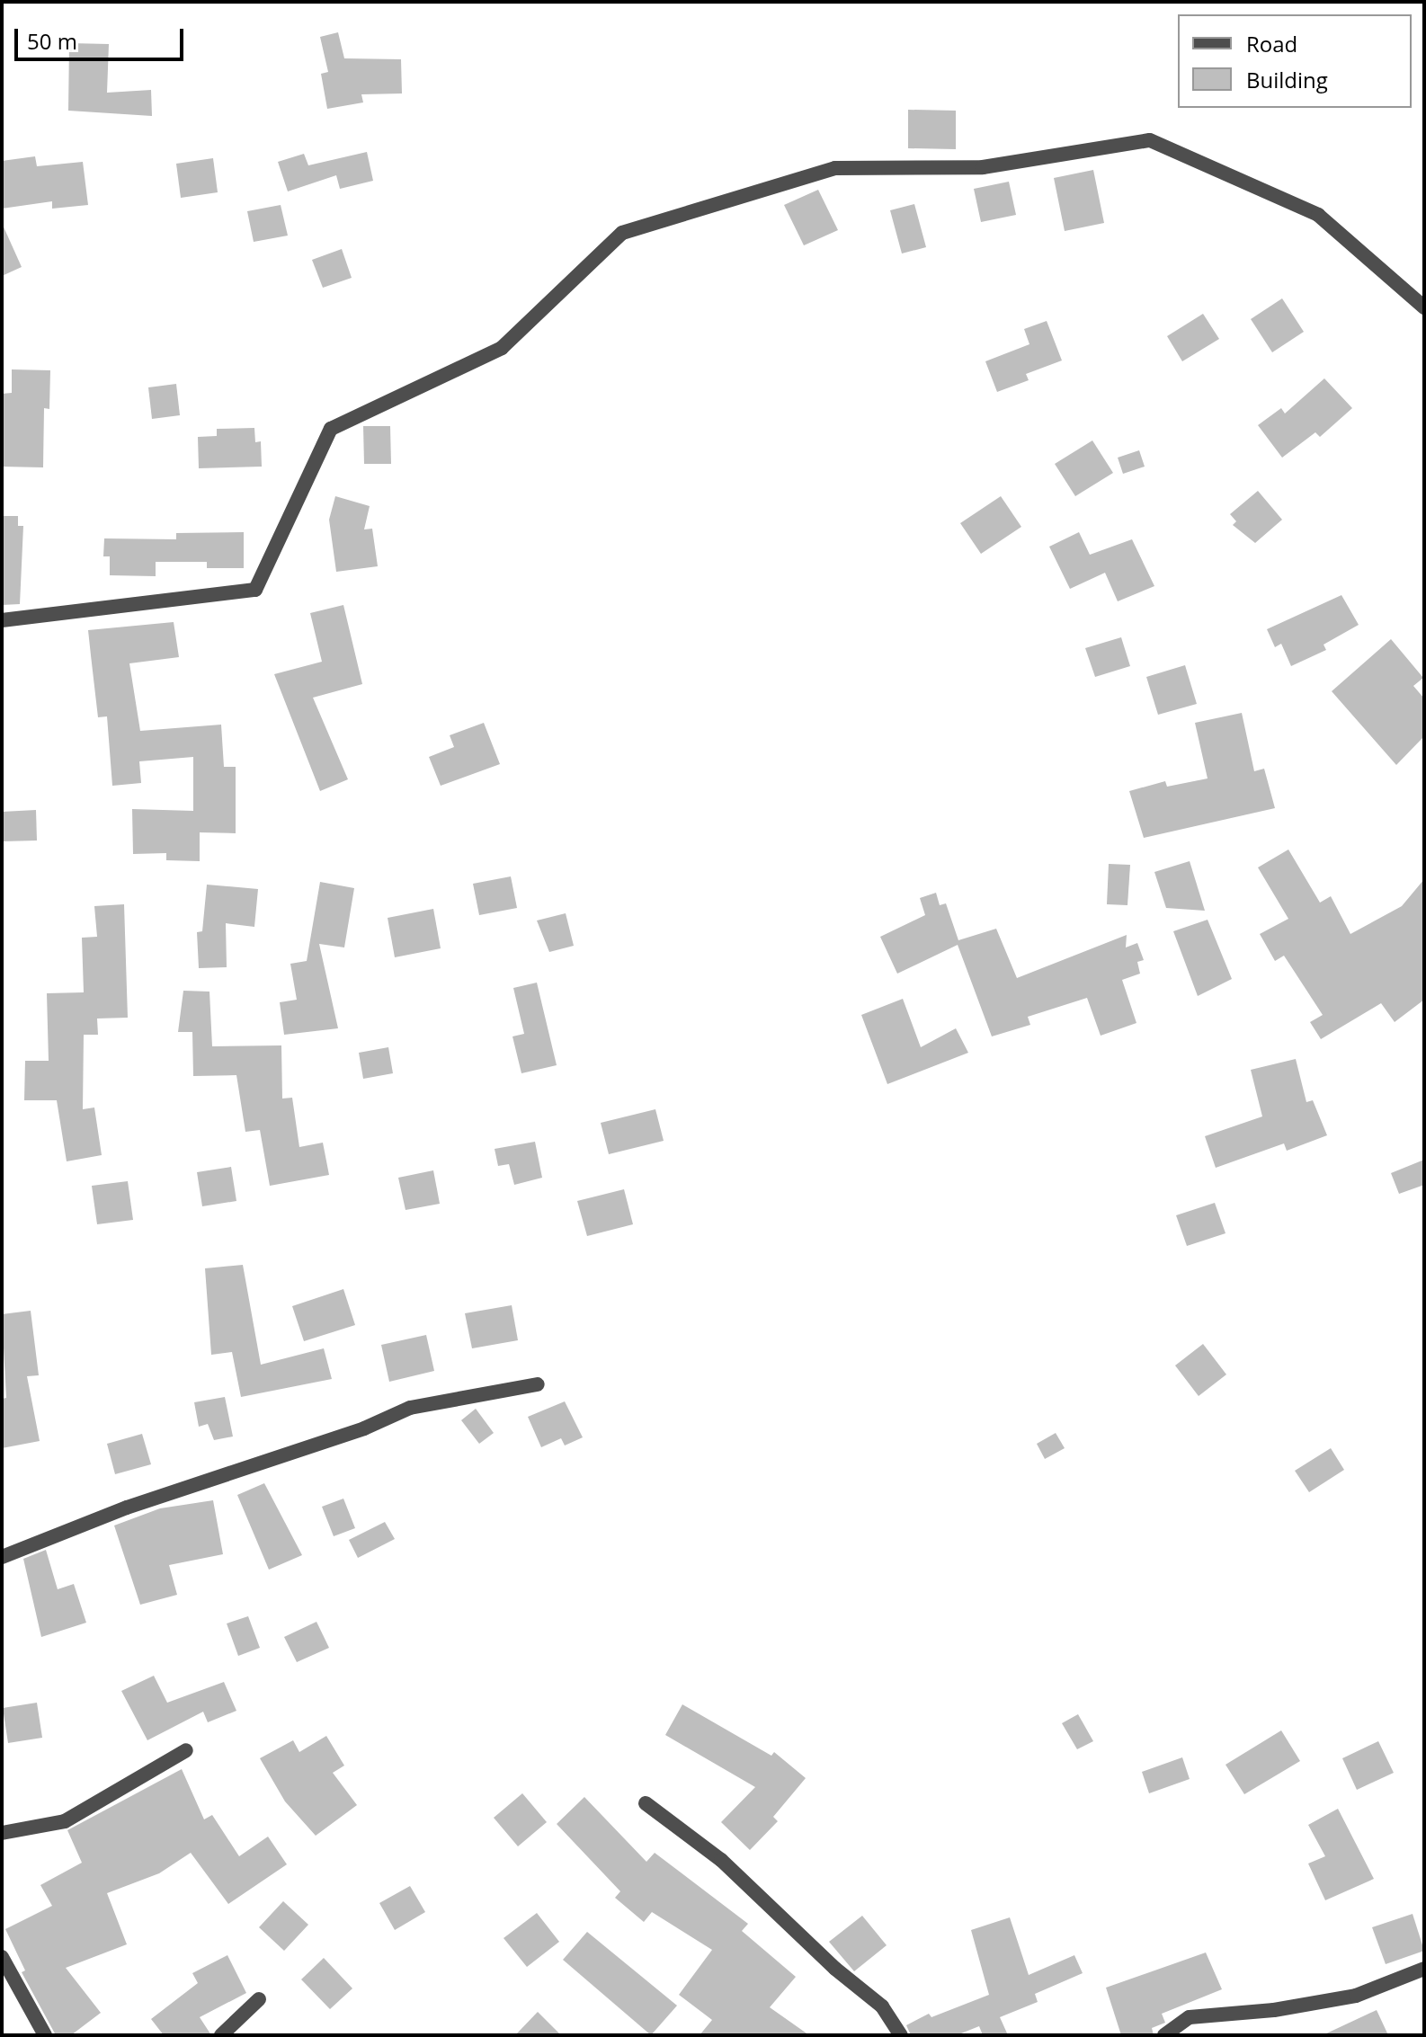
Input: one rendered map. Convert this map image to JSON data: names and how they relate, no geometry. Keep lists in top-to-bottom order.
{
  "legend": ["Road", "Building"],
  "scale_bar": "50 m"
}
